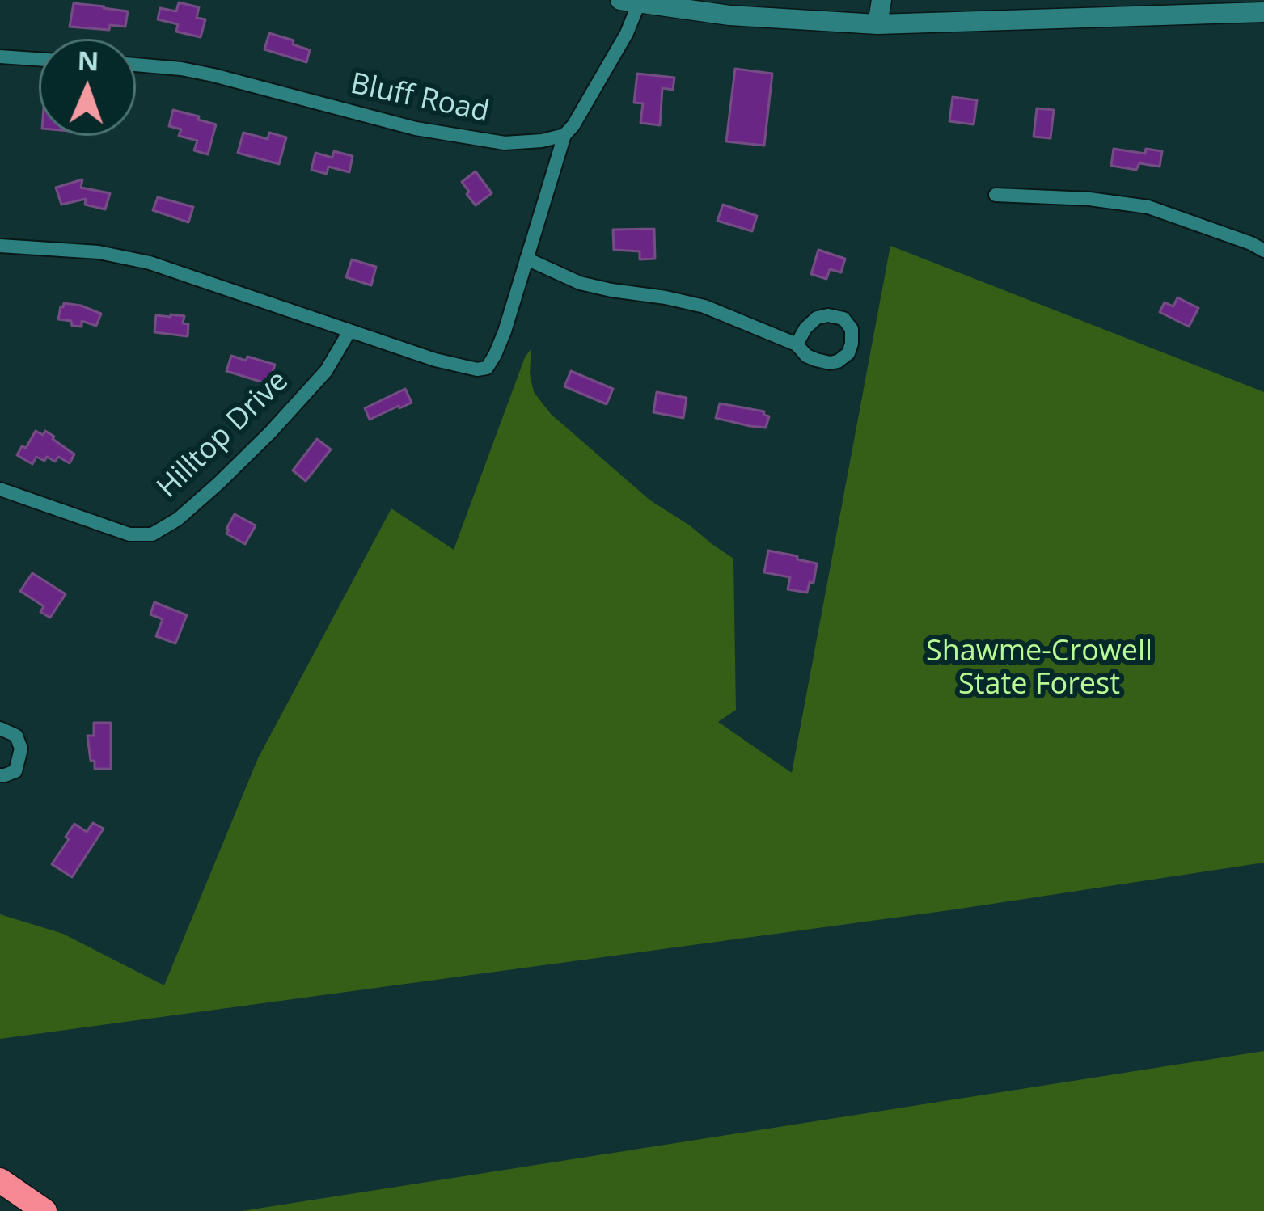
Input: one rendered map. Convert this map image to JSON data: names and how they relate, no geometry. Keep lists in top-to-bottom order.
{
  "streets": {
    "street": ["Bluff Road", "Hilltop Drive"]
  },
  "parks": ["Shawme-Crowell State Forest"],
  "north": "top"
}
